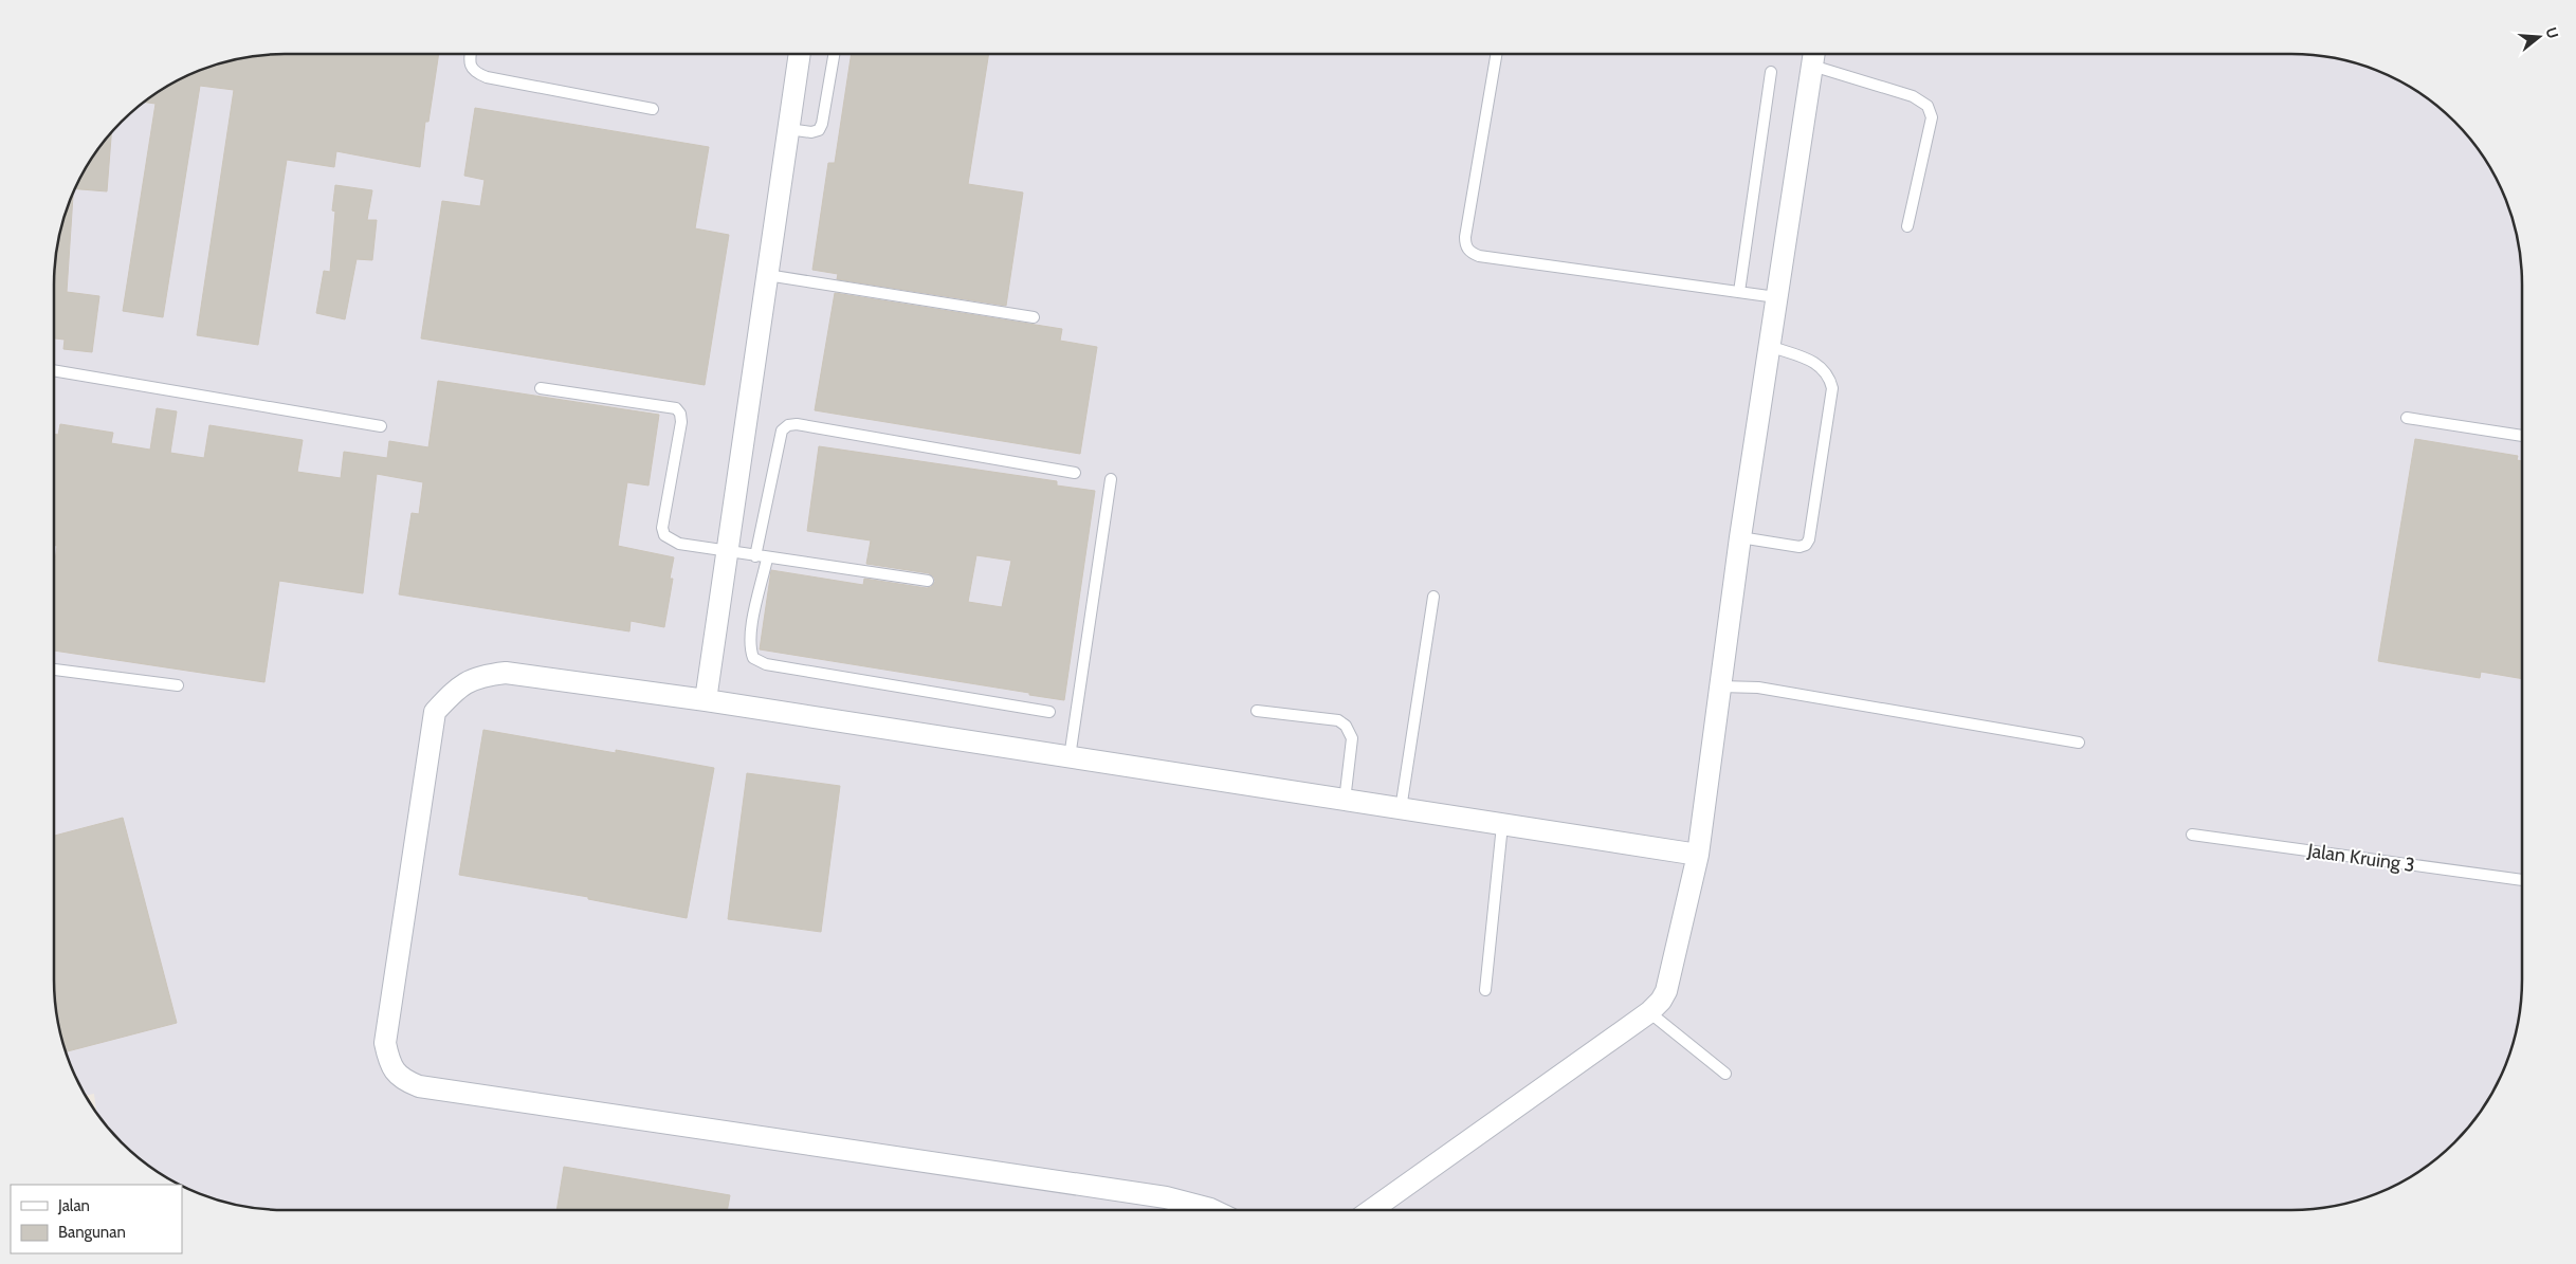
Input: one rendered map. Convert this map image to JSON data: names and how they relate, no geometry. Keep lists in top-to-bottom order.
{
  "streets": {
    "lane": ["Jalan Kruing 3"]
  },
  "legend": ["Jalan", "Bangunan"],
  "north": "right"
}
